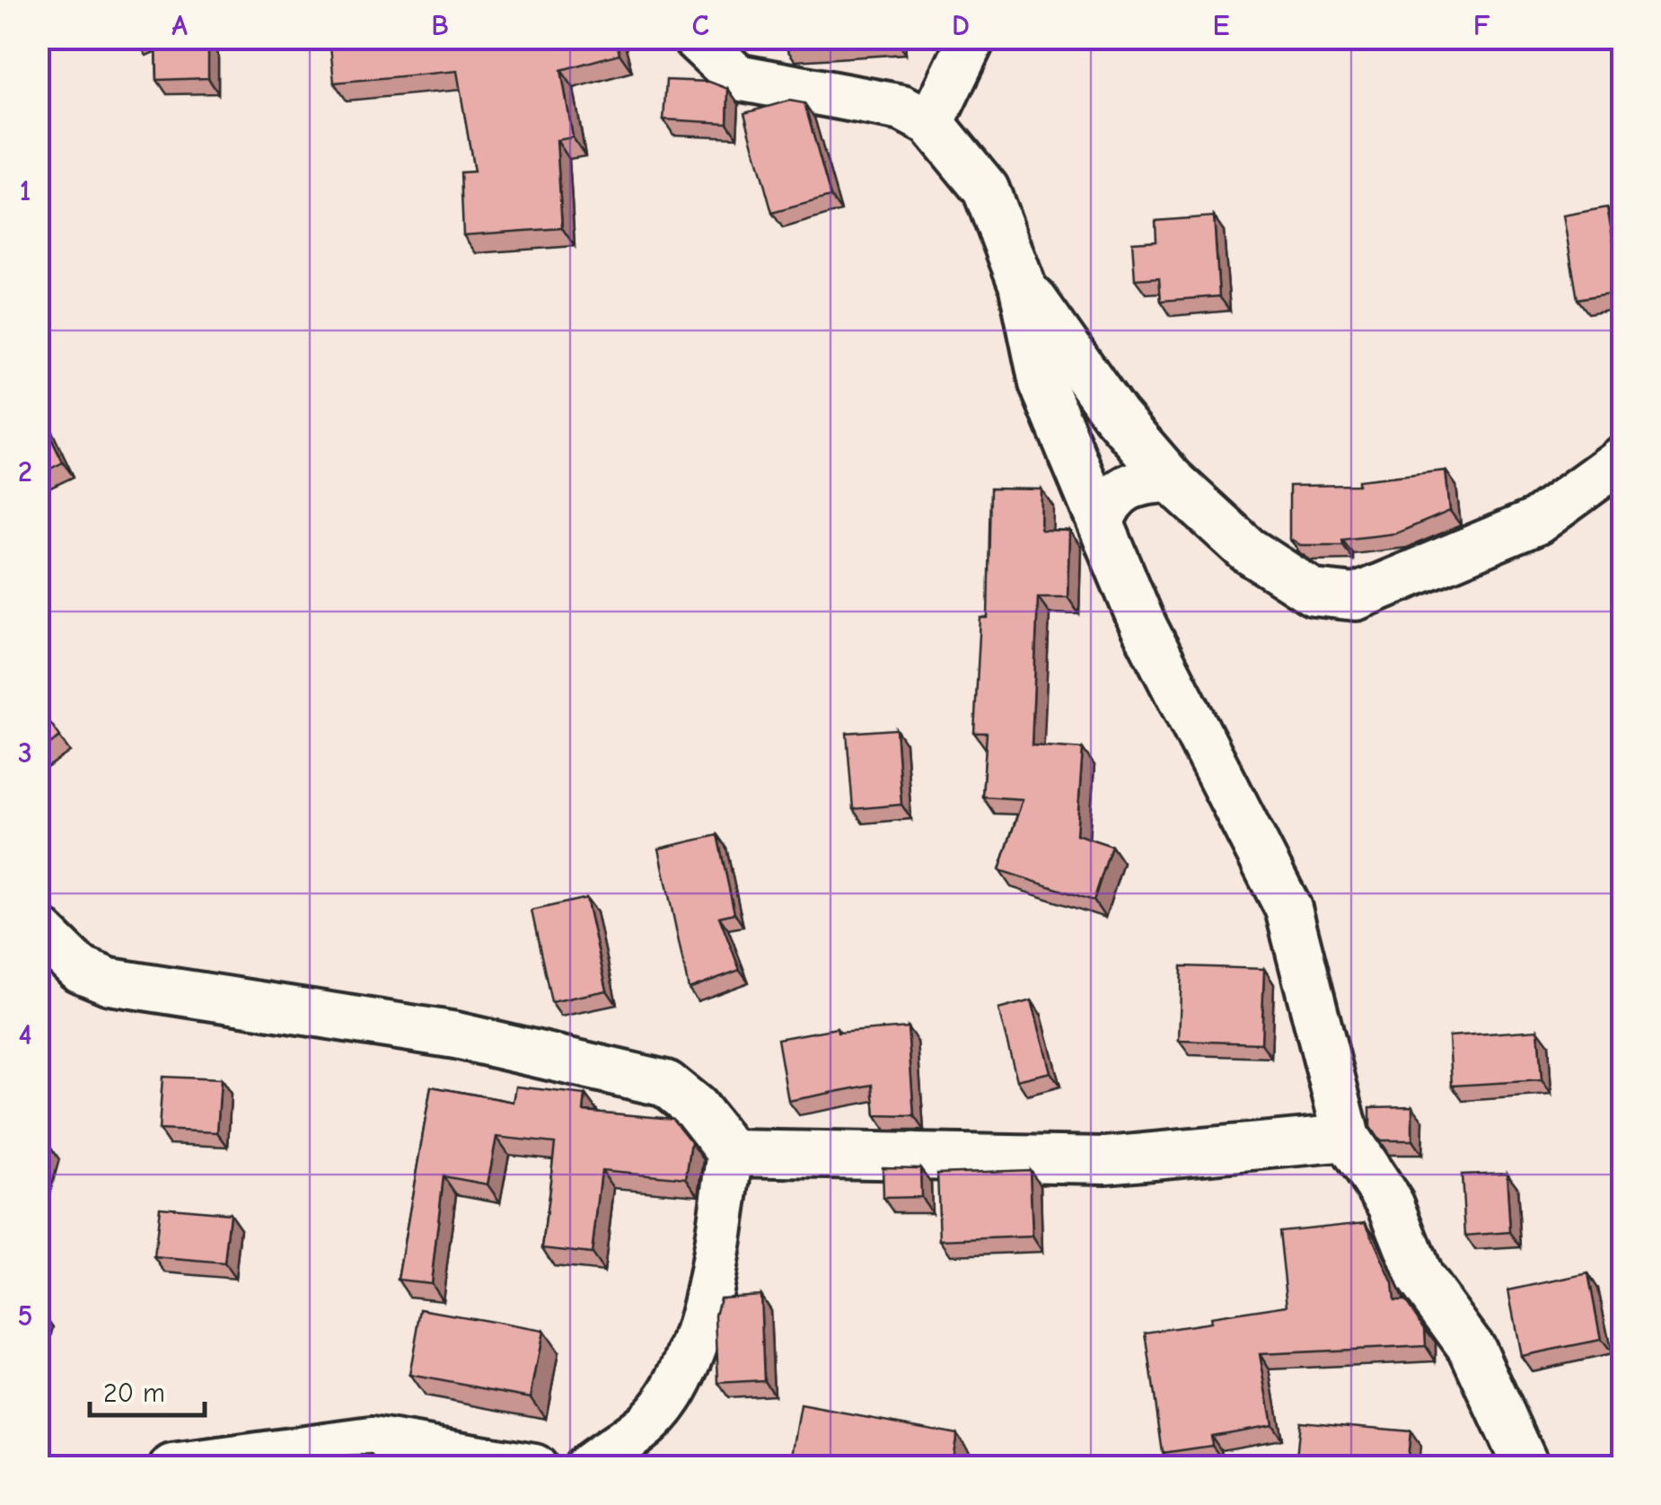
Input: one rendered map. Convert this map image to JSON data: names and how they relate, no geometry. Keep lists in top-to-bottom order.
{
  "scale_bar": "20 m",
  "grid": {
    "columns": [
      "A",
      "B",
      "C",
      "D",
      "E",
      "F"
    ],
    "rows": [
      "1",
      "2",
      "3",
      "4",
      "5"
    ]
  }
}
